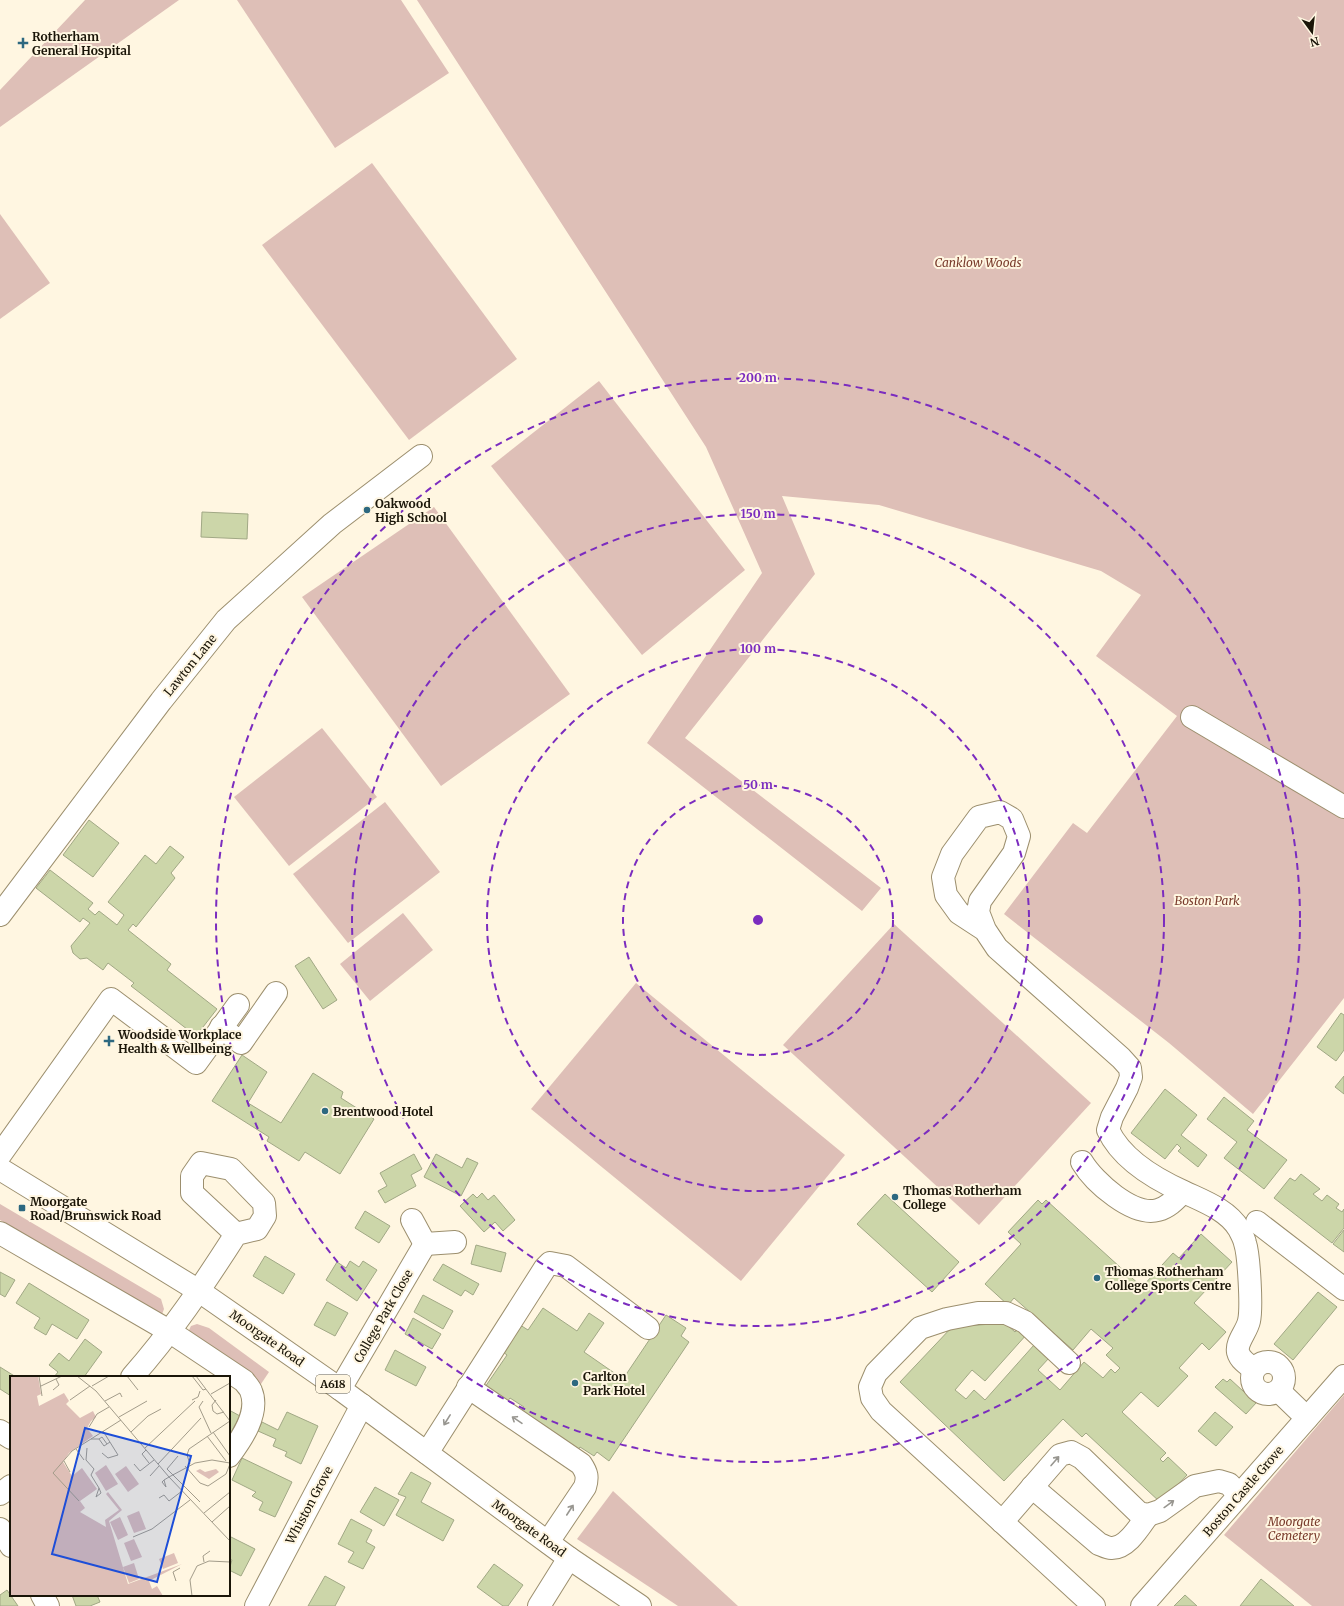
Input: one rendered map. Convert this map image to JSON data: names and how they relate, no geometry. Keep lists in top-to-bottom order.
{
  "streets": {
    "street": [
      "Lawton Lane",
      "College Park Close",
      "Moorgate Road",
      "A618",
      "Boston Castle Grove",
      "Whiston Grove"
    ]
  },
  "crossings": [
    ["College Park Close", "Moorgate Road"],
    ["Moorgate Road", "Whiston Grove"]
  ],
  "parks": ["Canklow Woods", "Boston Park", "Moorgate Cemetery"],
  "places": {
    "health": ["Rotherham General Hospital", "Woodside Workplace Health & Wellbeing"],
    "other": [
      "Oakwood High School",
      "Brentwood Hotel",
      "Thomas Rotherham College",
      "Thomas Rotherham College Sports Centre",
      "Carlton Park Hotel"
    ],
    "transit": ["Moorgate Road/Brunswick Road"]
  },
  "north": "bottom",
  "rings": [
    "200 m",
    "150 m",
    "100 m",
    "50 m"
  ]
}
